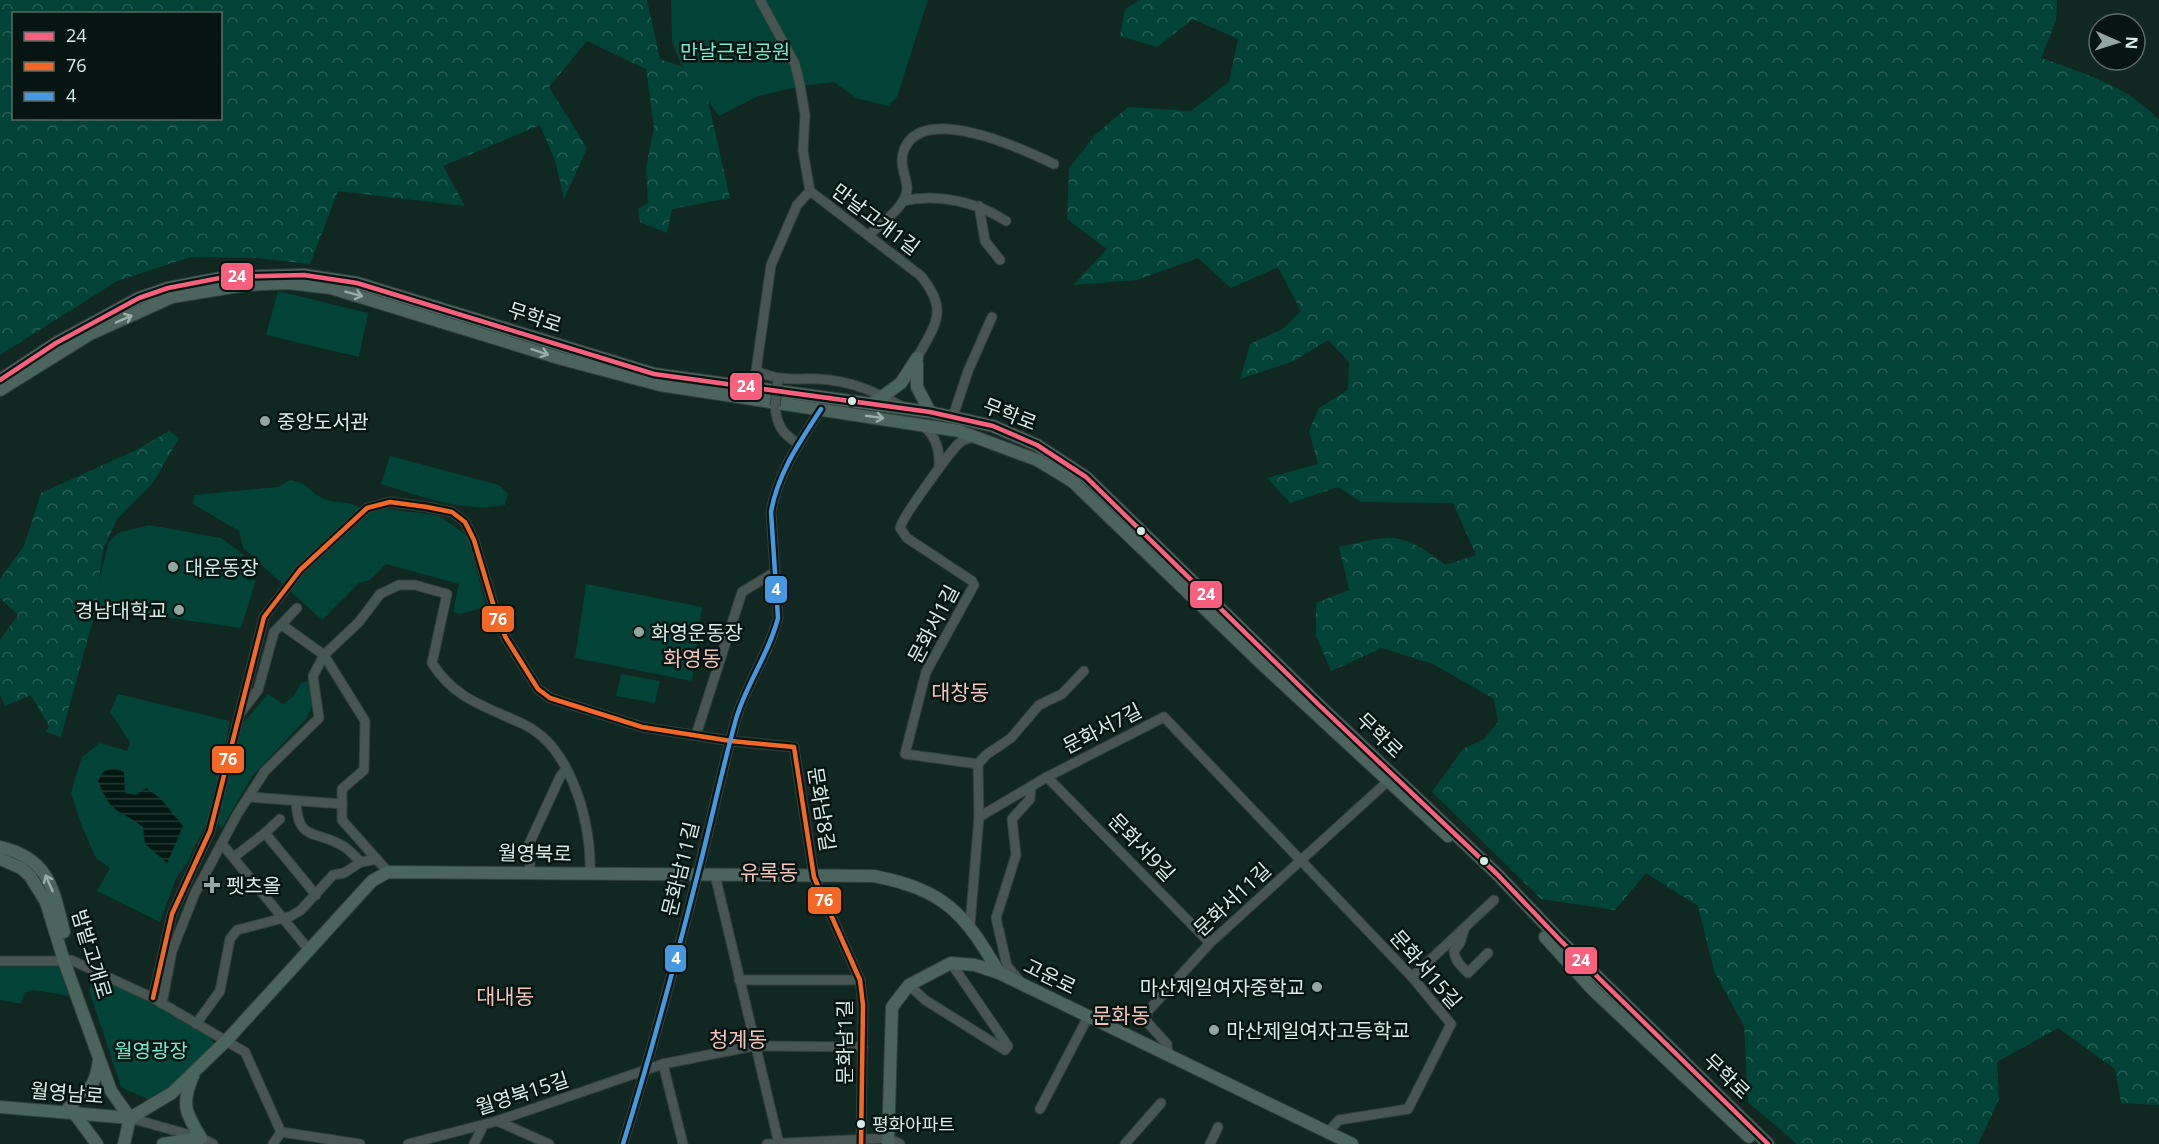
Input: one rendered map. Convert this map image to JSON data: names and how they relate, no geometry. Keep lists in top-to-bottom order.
{
  "streets": {
    "main road": [
      "무학로",
      "월영북로",
      "밤밭고개로",
      "고운로",
      "월영남로"
    ],
    "street": [
      "만날고개1길",
      "문화서1길",
      "문화서7길",
      "문화남8길",
      "문화서9길",
      "문화남11길",
      "문화서11길",
      "문화서15길",
      "문화남1길",
      "월영북15길"
    ]
  },
  "crossings": [
    ["무학로", "문화서1길"],
    ["무학로", "문화남11길"],
    ["무학로", "문화서11길"],
    ["문화서7길", "문화서9길"],
    ["문화서7길", "문화서11길"],
    ["문화서7길", "문화서15길"],
    ["문화남8길", "월영북로"],
    ["문화남8길", "문화남11길"],
    ["문화남8길", "문화남1길"],
    ["문화서9길", "문화서11길"],
    ["월영북로", "문화남11길"],
    ["월영북로", "고운로"],
    ["월영북로", "문화남1길"],
    ["문화남11길", "월영북15길"],
    ["문화서11길", "문화서15길"],
    ["문화서11길", "고운로"],
    ["밤밭고개로", "월영남로"],
    ["문화서15길", "고운로"],
    ["문화남1길", "월영북15길"]
  ],
  "districts": [
    "화영동",
    "대창동",
    "유록동",
    "대내동",
    "문화동",
    "청계동"
  ],
  "parks": ["만날근린공원", "월영광장"],
  "places": {
    "other": [
      "중앙도서관",
      "대운동장",
      "경남대학교",
      "화영운동장",
      "마산제일여자중학교",
      "마산제일여자고등학교",
      "평화아파트"
    ],
    "health": ["펫츠올"]
  },
  "lines": ["transit line 24", "transit line 4", "transit line 76"],
  "legend": ["24", "76", "4"],
  "north": "right"
}
